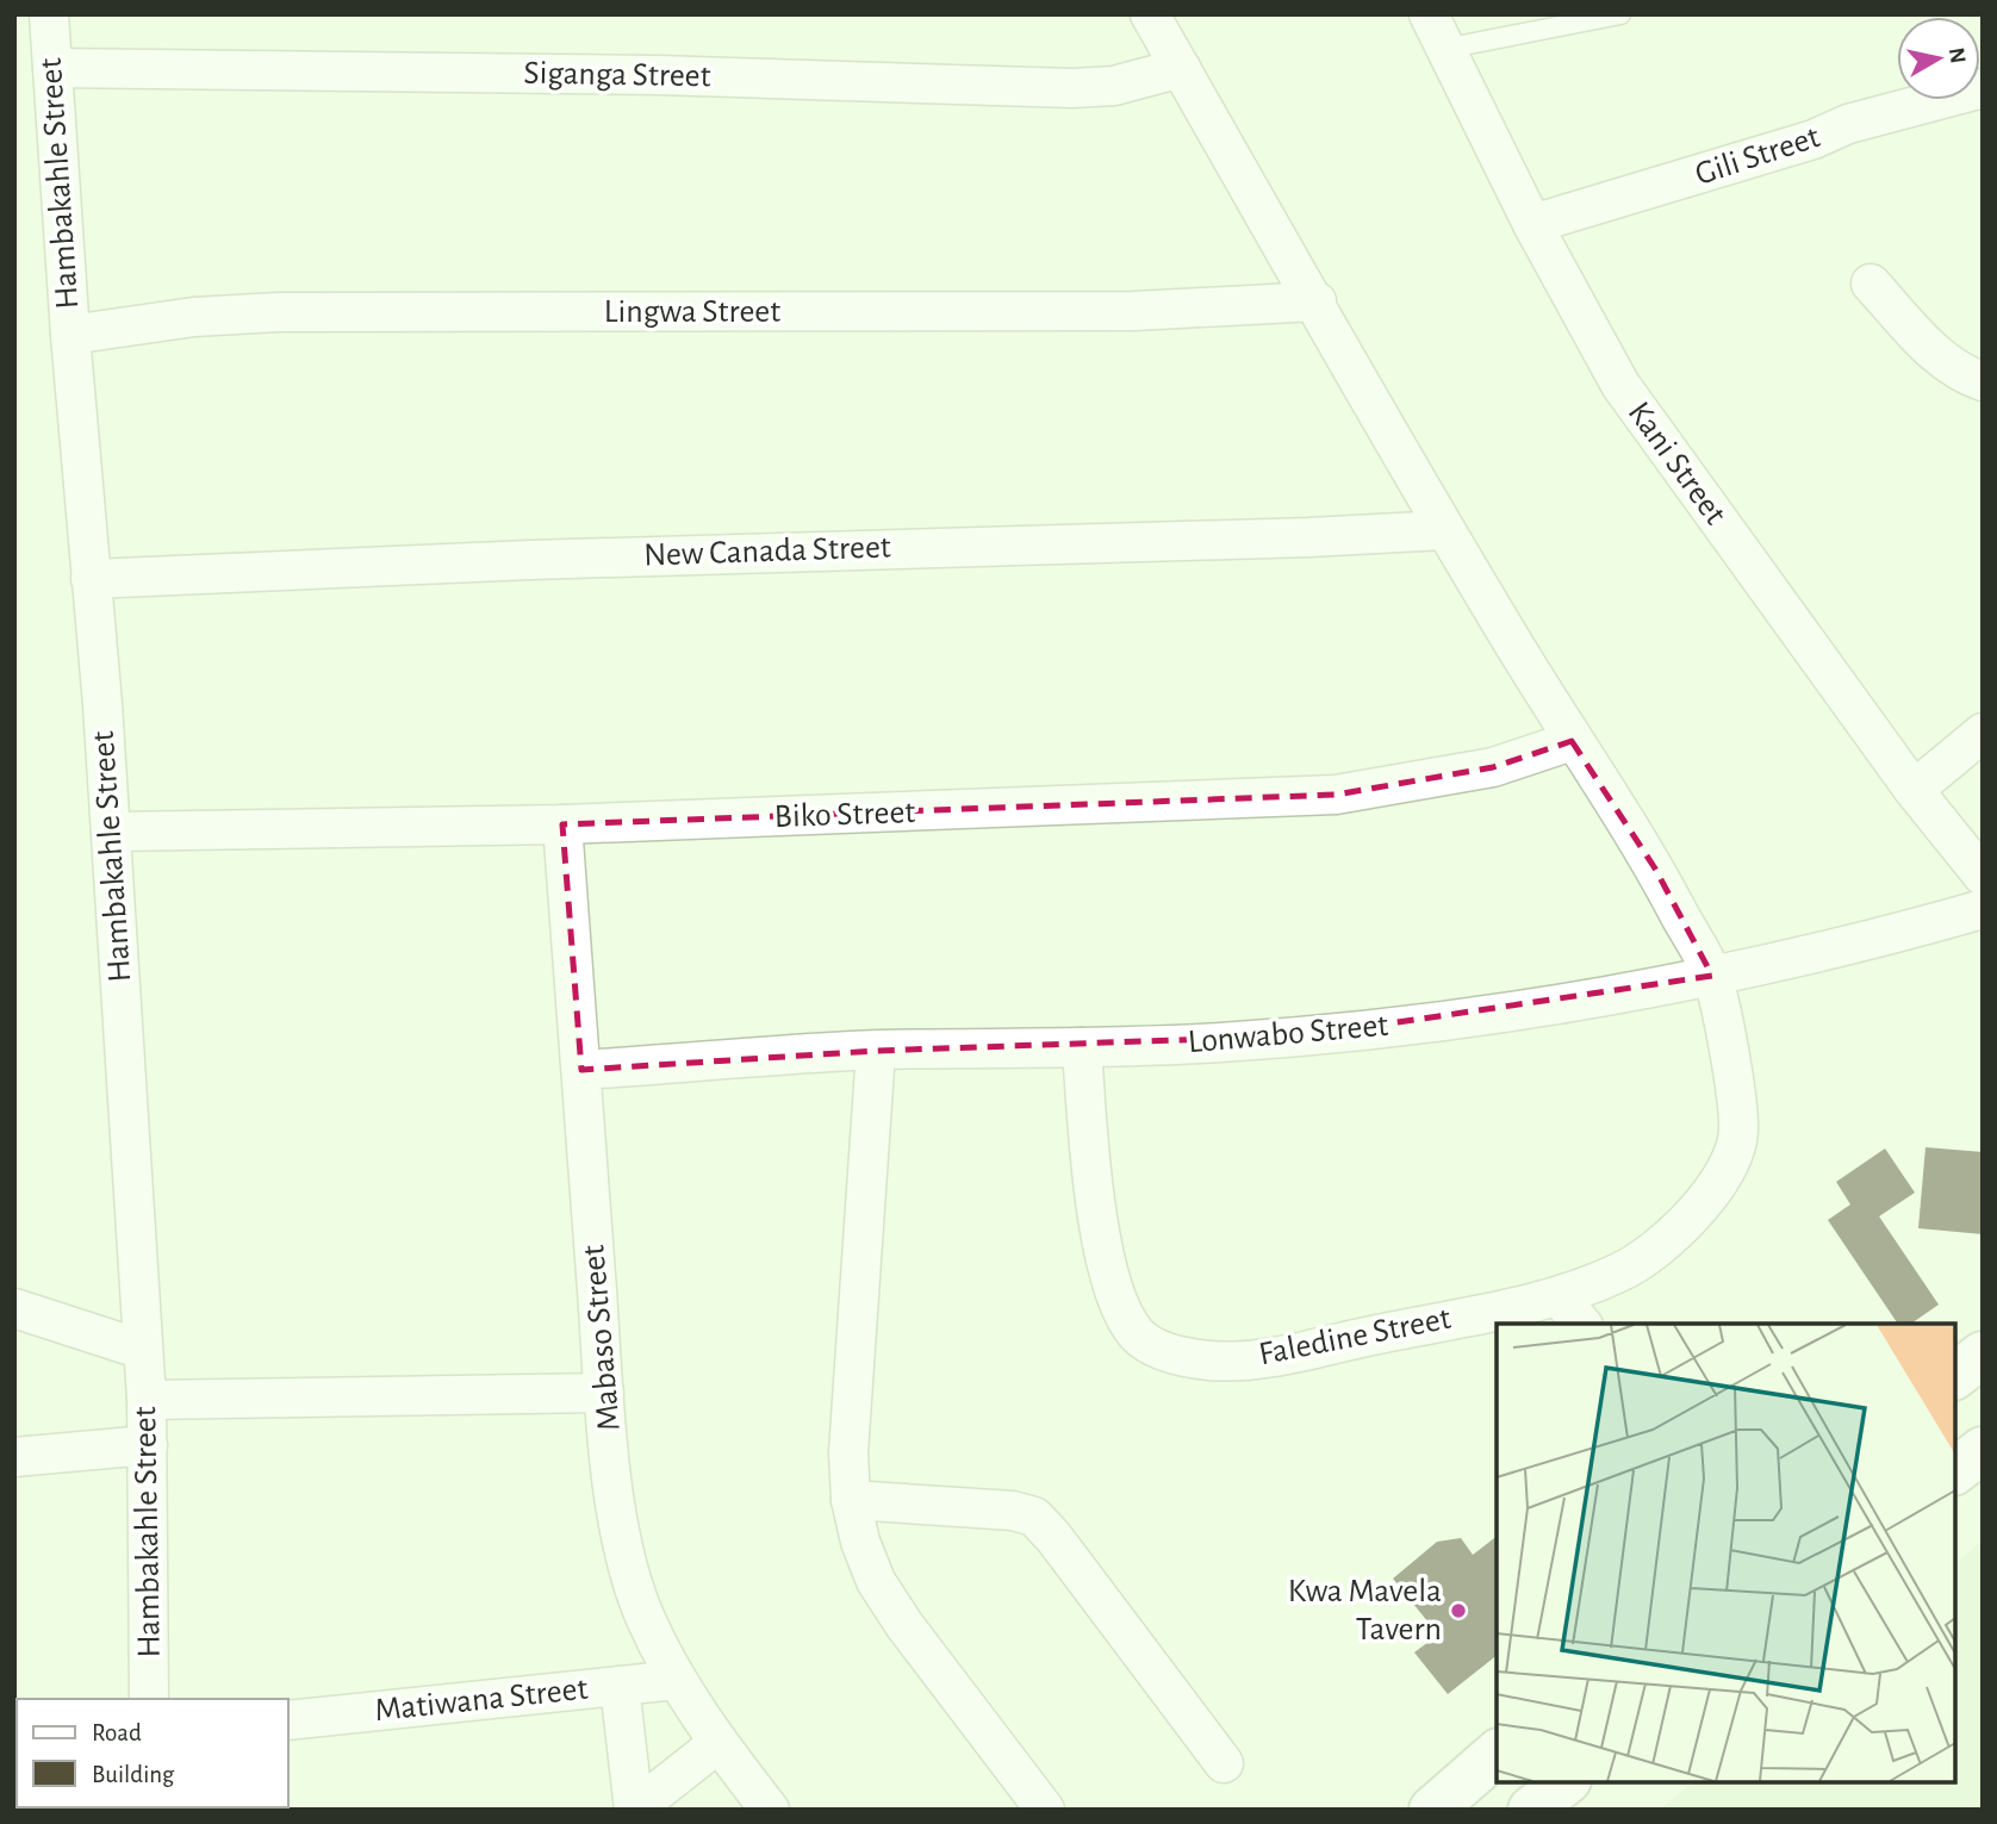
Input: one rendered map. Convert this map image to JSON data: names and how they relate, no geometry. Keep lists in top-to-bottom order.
{
  "streets": {
    "street": [
      "Siganga Street",
      "Gili Street",
      "Hambakahle Street",
      "Lingwa Street",
      "Kani Street",
      "New Canada Street",
      "Biko Street",
      "Lonwabo Street",
      "Faledine Street",
      "Mabaso Street",
      "Matiwana Street"
    ]
  },
  "crossings": [
    ["Siganga Street", "Hambakahle Street"],
    ["Siganga Street", "Faledine Street"],
    ["Gili Street", "Kani Street"],
    ["Hambakahle Street", "Lingwa Street"],
    ["Hambakahle Street", "New Canada Street"],
    ["Hambakahle Street", "Biko Street"],
    ["Lingwa Street", "Faledine Street"],
    ["New Canada Street", "Faledine Street"],
    ["Biko Street", "Faledine Street"],
    ["Biko Street", "Mabaso Street"],
    ["Lonwabo Street", "Faledine Street"],
    ["Lonwabo Street", "Mabaso Street"],
    ["Mabaso Street", "Matiwana Street"]
  ],
  "places": ["Kwa Mavela Tavern"],
  "legend": ["Road", "Building"],
  "north": "right"
}
